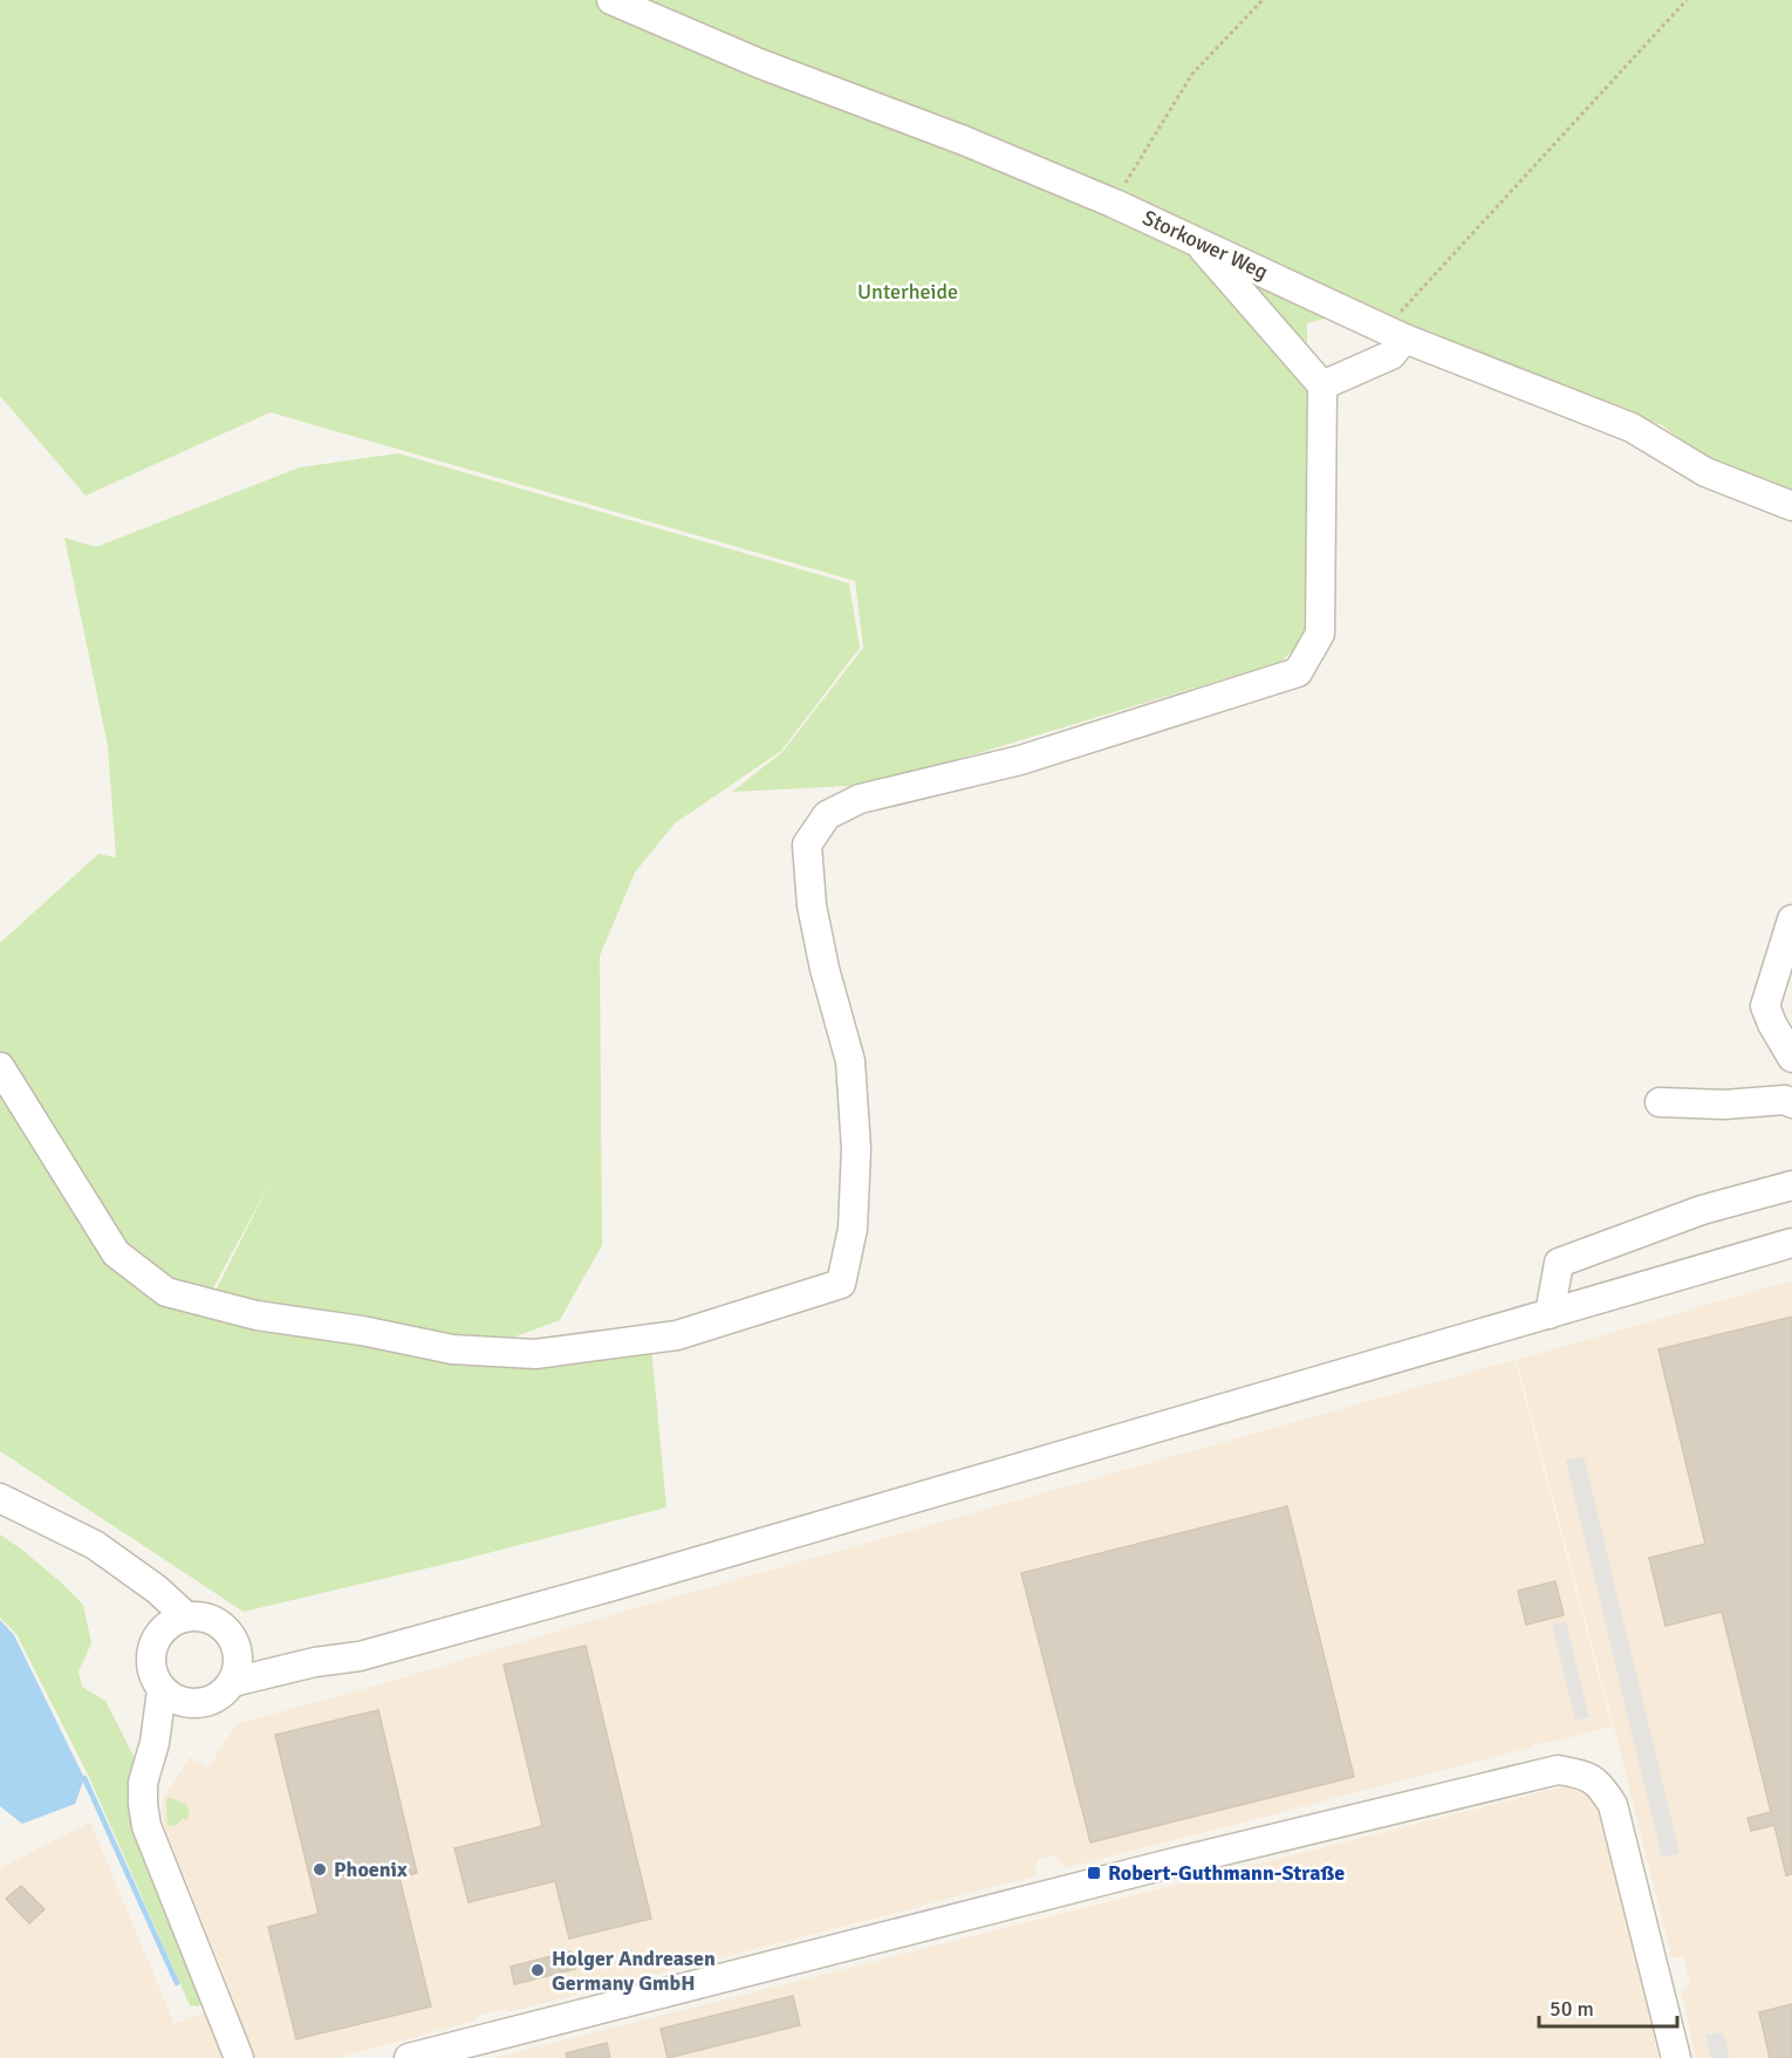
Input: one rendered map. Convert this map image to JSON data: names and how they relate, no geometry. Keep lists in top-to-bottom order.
{
  "streets": {
    "street": ["Storkower Weg"]
  },
  "parks": ["Unterheide"],
  "places": {
    "other": ["Phoenix", "Holger Andreasen Germany GmbH"],
    "transit": ["Robert-Guthmann-Straße"]
  },
  "scale_bar": "50 m"
}
